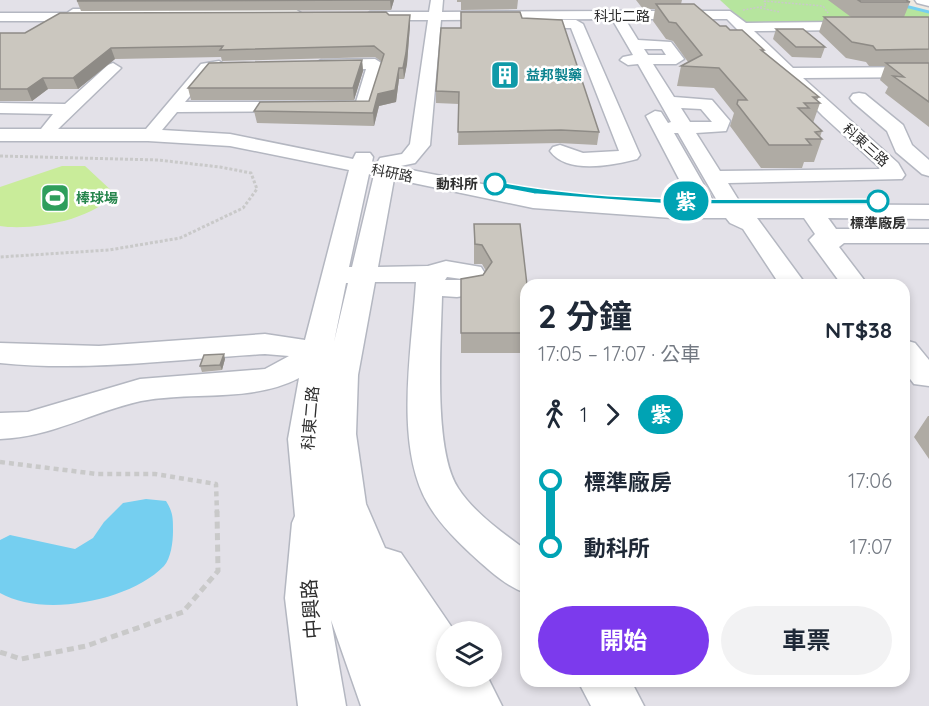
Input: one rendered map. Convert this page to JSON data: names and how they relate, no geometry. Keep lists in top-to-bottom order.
{
  "streets": {
    "street": [
      "科北二路",
      "科東三路",
      "科研路",
      "科東二路",
      "中興路"
    ]
  },
  "crossings": [
    ["科北二路", "科東三路"],
    ["科研路", "科東二路"],
    ["科東二路", "中興路"]
  ],
  "places": {
    "building": ["益邦製藥"],
    "other": ["動科所", "標準廠房"],
    "sports": ["棒球場"]
  },
  "lines": ["bus line 紫"],
  "page": {
    "on_map": "紫",
    "heading": ["2 分鐘", "17:05 – 17:07 · 公車", "NT$38"],
    "legs": ["1", "紫"],
    "list": [
      {
        "name": "標準廠房",
        "value": "17:06"
      },
      {
        "name": "動科所",
        "value": "17:07"
      }
    ],
    "buttons": ["開始", "車票"]
  }
}
